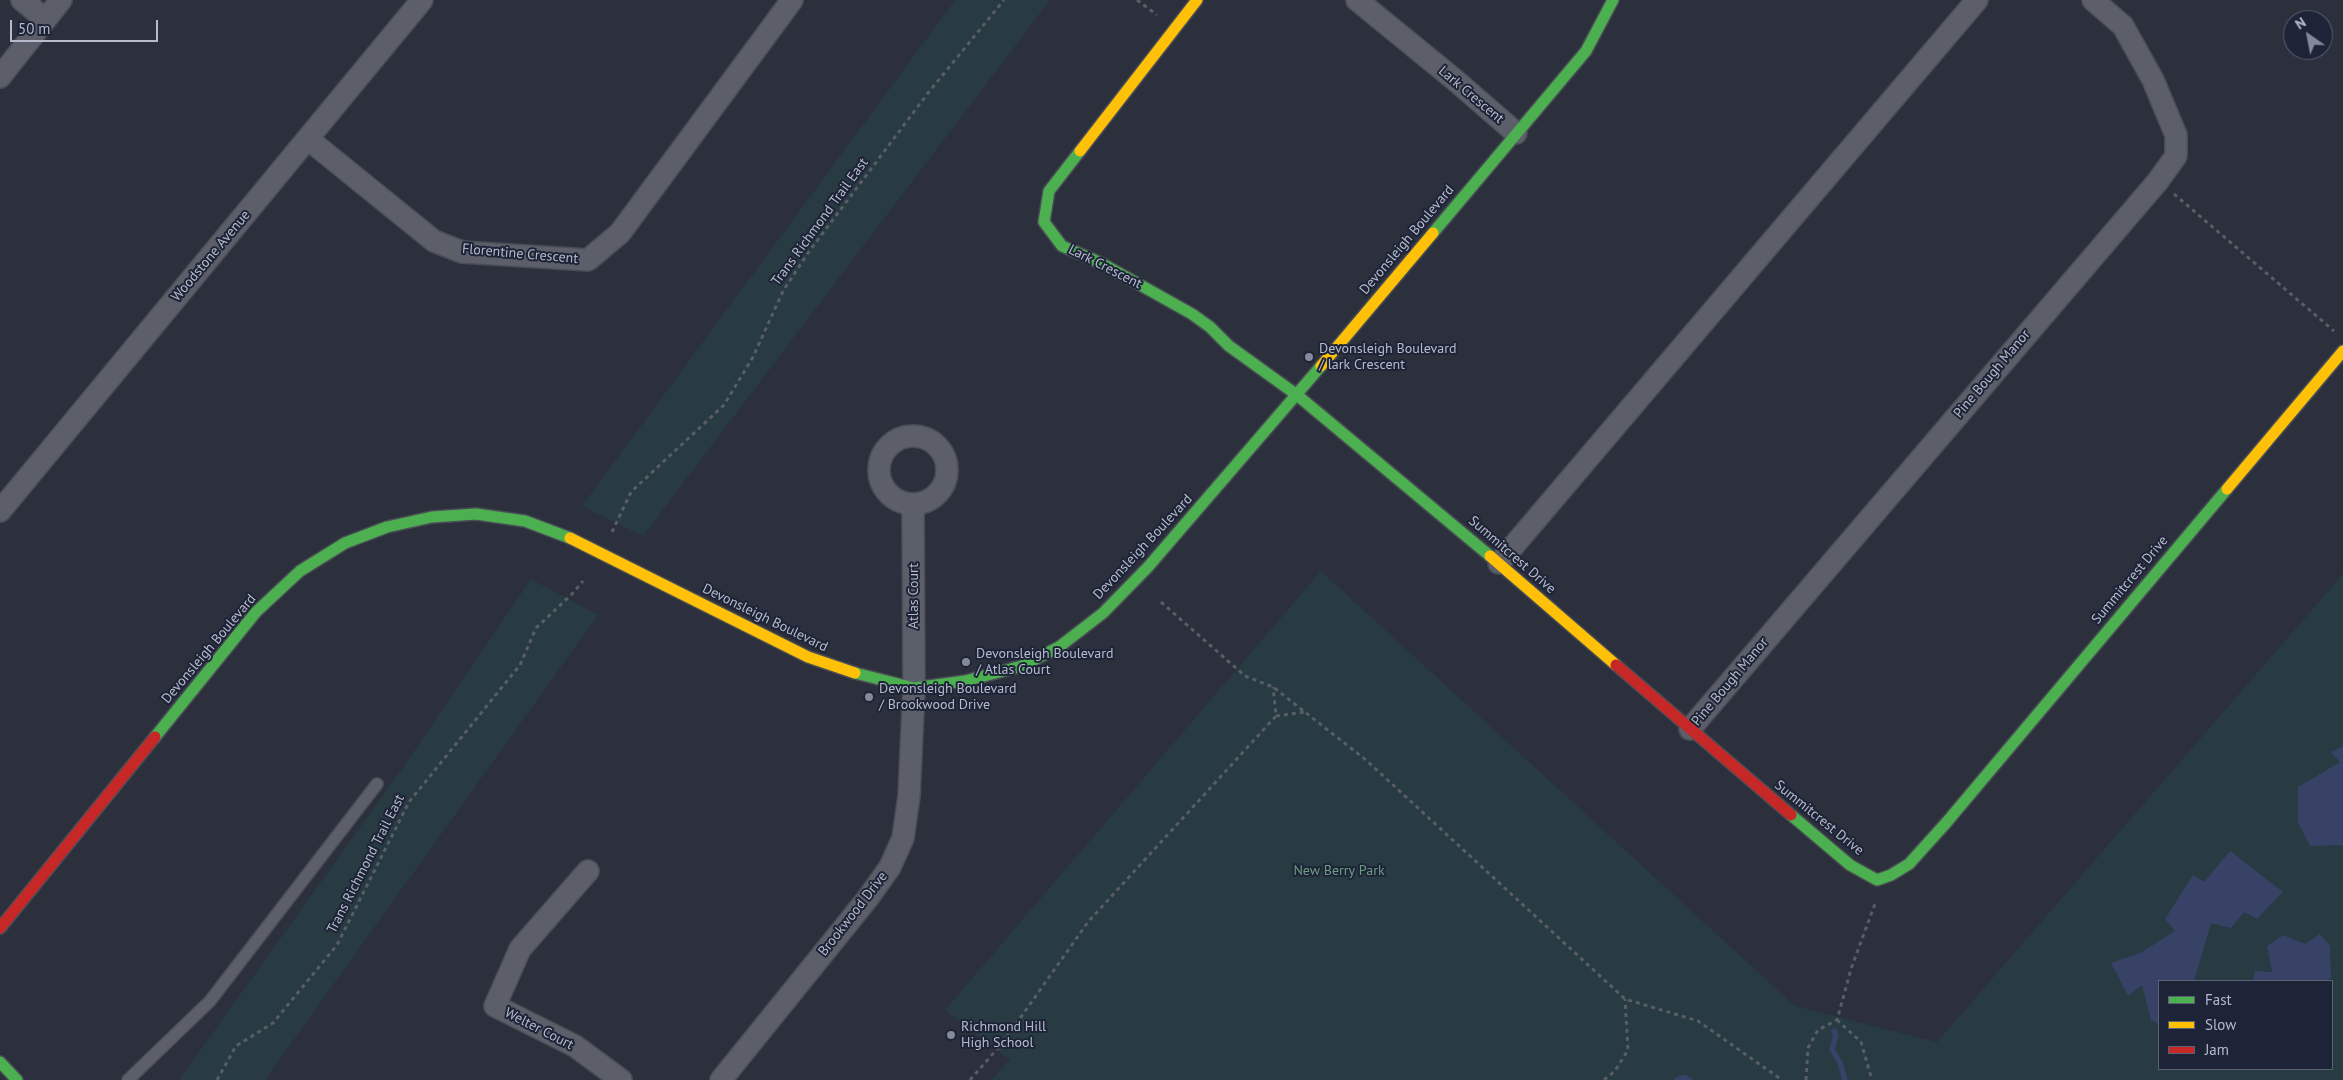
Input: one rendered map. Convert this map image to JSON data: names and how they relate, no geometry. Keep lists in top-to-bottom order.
{
  "streets": {
    "street": [
      "Lark Crescent",
      "Devonsleigh Boulevard",
      "Florentine Crescent",
      "Woodstone Avenue",
      "Pine Bough Manor",
      "Summitcrest Drive",
      "Atlas Court",
      "Brookwood Drive",
      "Welter Court"
    ],
    "path": ["Trans Richmond Trail East"]
  },
  "crossings": [
    ["Lark Crescent", "Devonsleigh Boulevard"],
    ["Lark Crescent", "Summitcrest Drive"],
    ["Devonsleigh Boulevard", "Summitcrest Drive"],
    ["Devonsleigh Boulevard", "Atlas Court"],
    ["Devonsleigh Boulevard", "Brookwood Drive"],
    ["Florentine Crescent", "Woodstone Avenue"],
    ["Pine Bough Manor", "Summitcrest Drive"],
    ["Atlas Court", "Brookwood Drive"]
  ],
  "parks": ["New Berry Park"],
  "places": [
    "Devonsleigh Boulevard / lark Crescent",
    "Devonsleigh Boulevard / Atlas Court",
    "Devonsleigh Boulevard / Brookwood Drive",
    "Richmond Hill High School"
  ],
  "legend": ["Fast", "Slow", "Jam"],
  "scale_bar": "50 m",
  "north": "top left"
}
